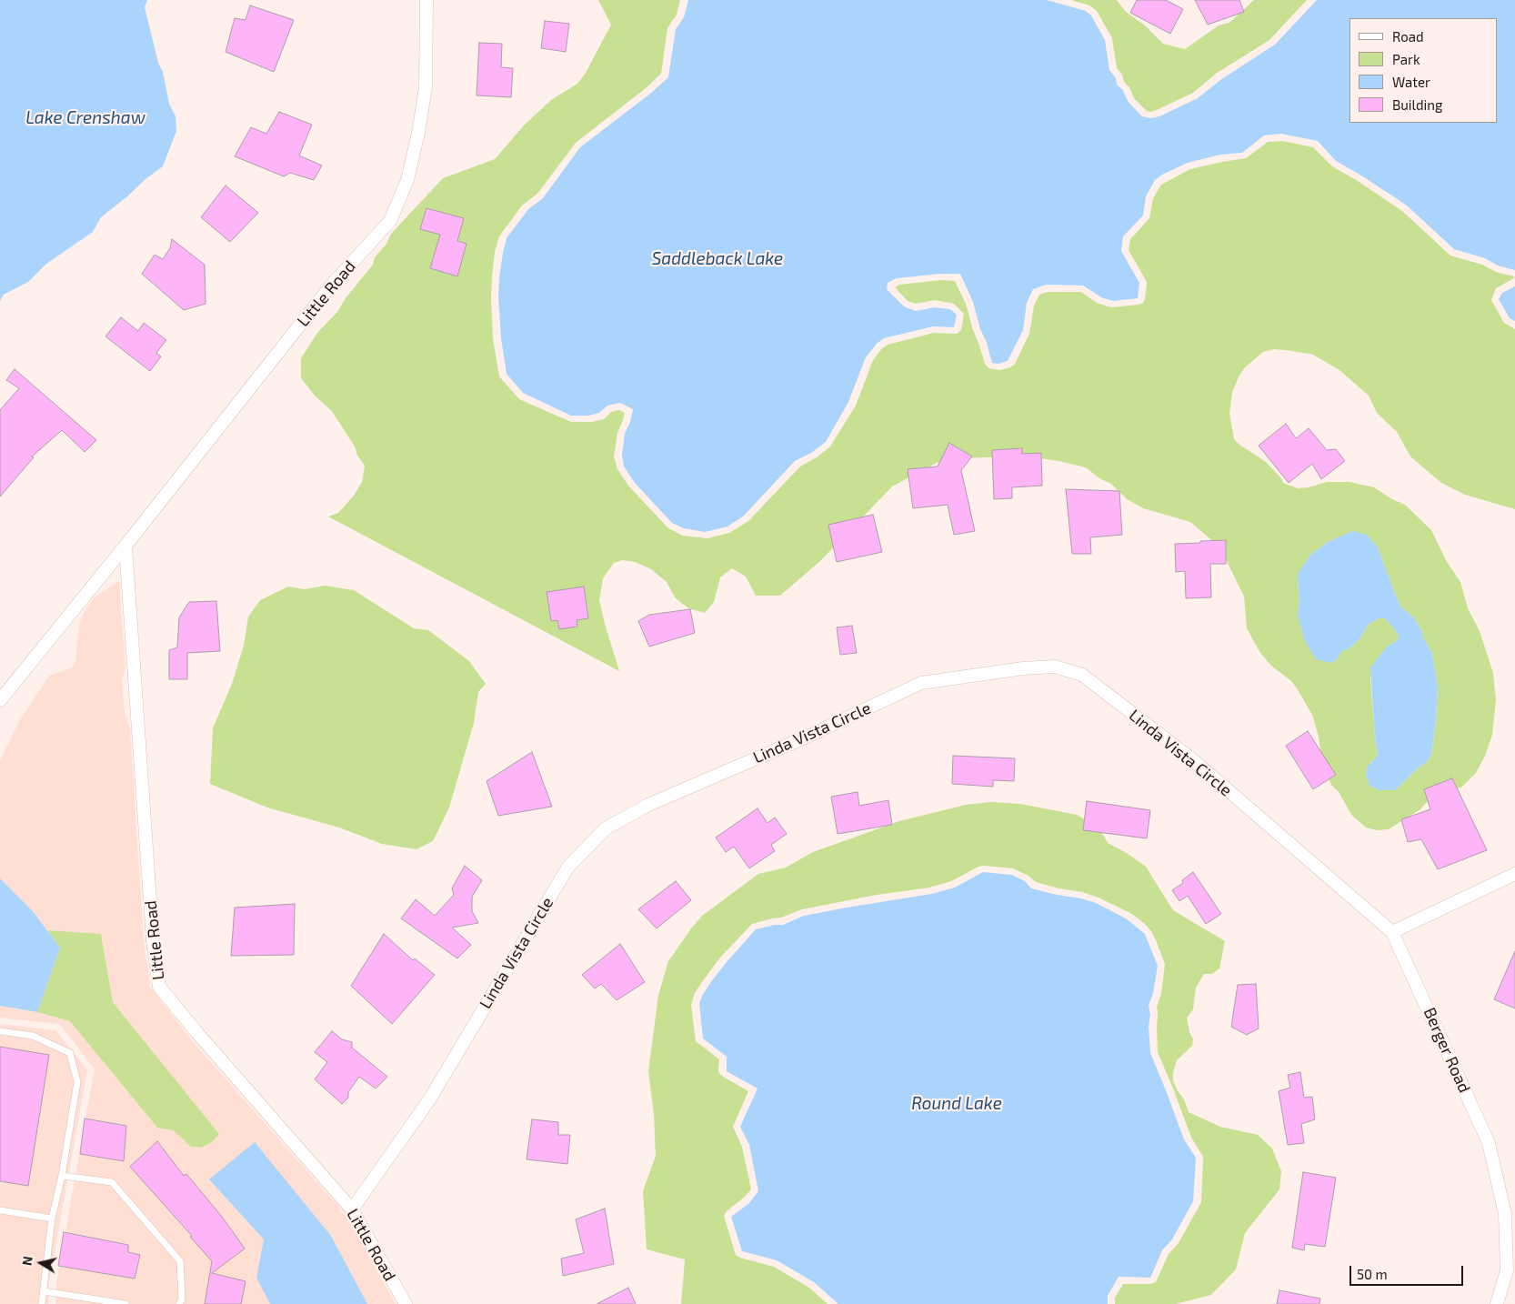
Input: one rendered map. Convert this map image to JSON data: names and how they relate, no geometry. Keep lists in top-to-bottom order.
{
  "streets": {
    "street": ["Little Road", "Linda Vista Circle", "Berger Road"]
  },
  "crossings": [
    ["Little Road", "Linda Vista Circle"],
    ["Linda Vista Circle", "Berger Road"]
  ],
  "water": ["Lake Crenshaw", "Saddleback Lake", "Round Lake"],
  "legend": [
    "Road",
    "Park",
    "Water",
    "Building"
  ],
  "scale_bar": "50 m",
  "north": "left"
}
